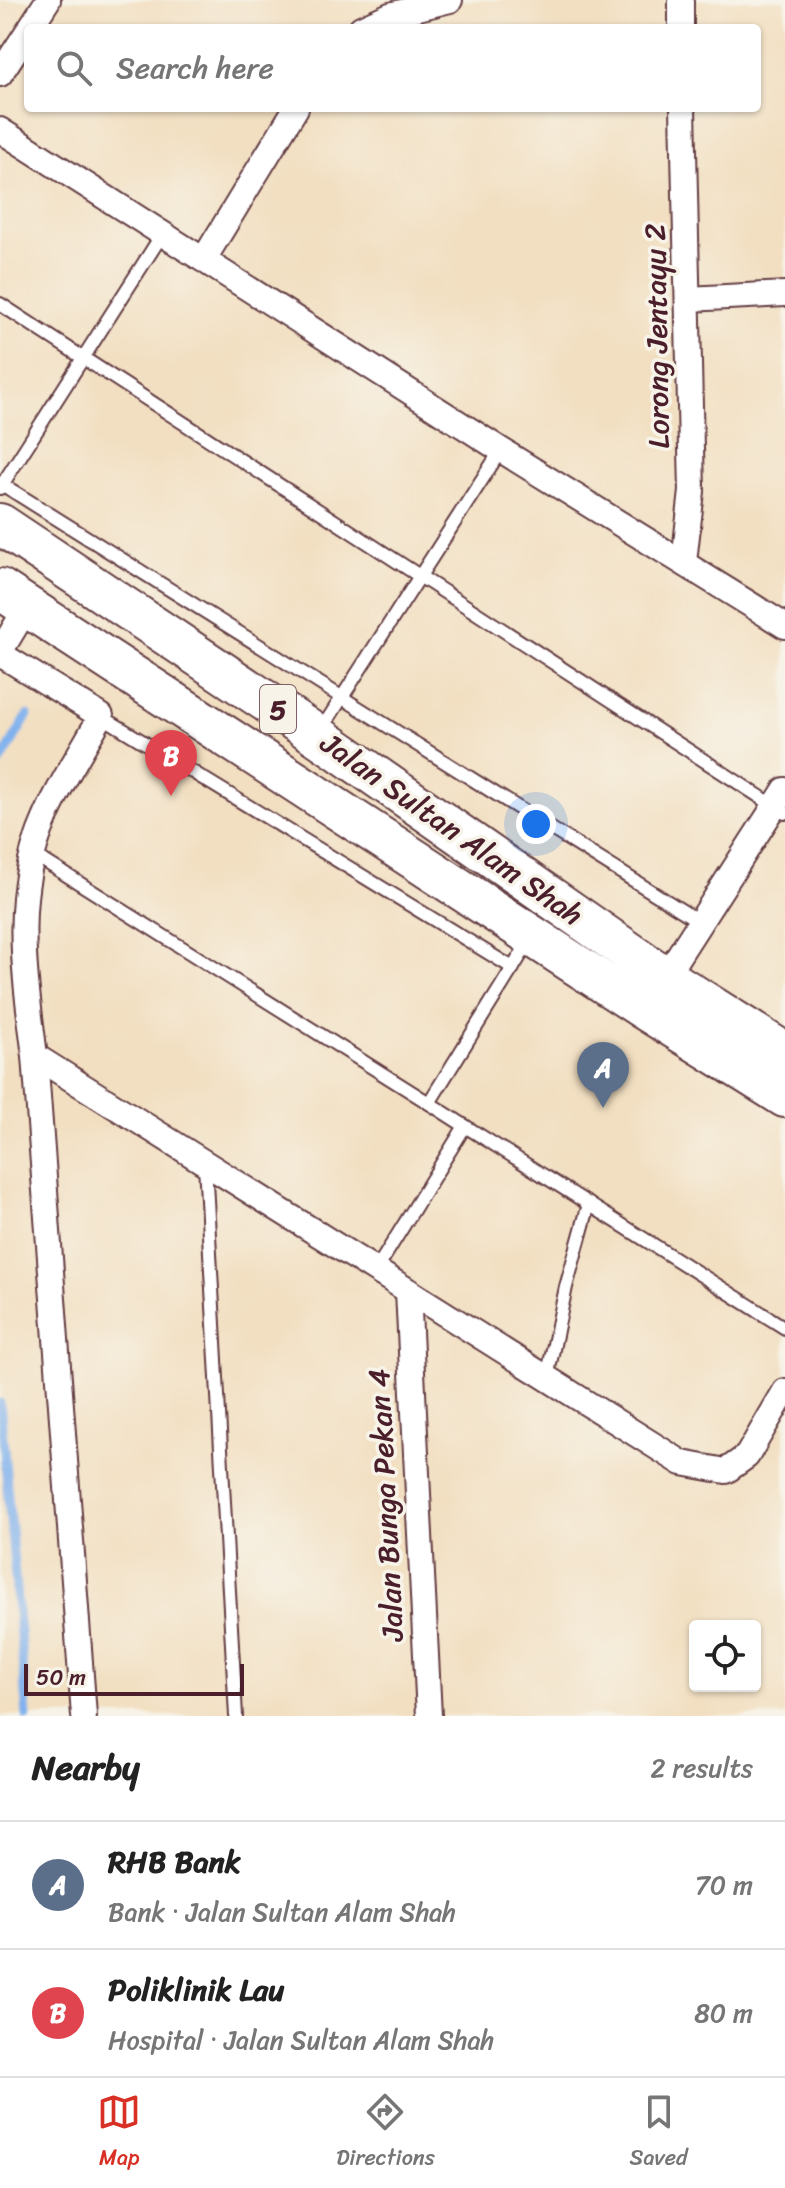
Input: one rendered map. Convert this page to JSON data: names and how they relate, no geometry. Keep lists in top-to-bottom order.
{
  "streets": {
    "highway": ["5", "Jalan Sultan Alam Shah"],
    "street": ["Lorong Jentayu 2", "Jalan Bunga Pekan 4"]
  },
  "scale_bar": "50 m",
  "page": {
    "search": "Search here",
    "pins": ["B", "A"],
    "scale": "50 m",
    "heading": ["Nearby", "2 results"],
    "list": [
      {
        "mark": "A",
        "name": "RHB Bank",
        "note": "Bank · Jalan Sultan Alam Shah",
        "value": "70 m"
      },
      {
        "mark": "B",
        "name": "Poliklinik Lau",
        "note": "Hospital · Jalan Sultan Alam Shah",
        "value": "80 m"
      }
    ],
    "nav": ["Map", "Directions", "Saved"]
  }
}
